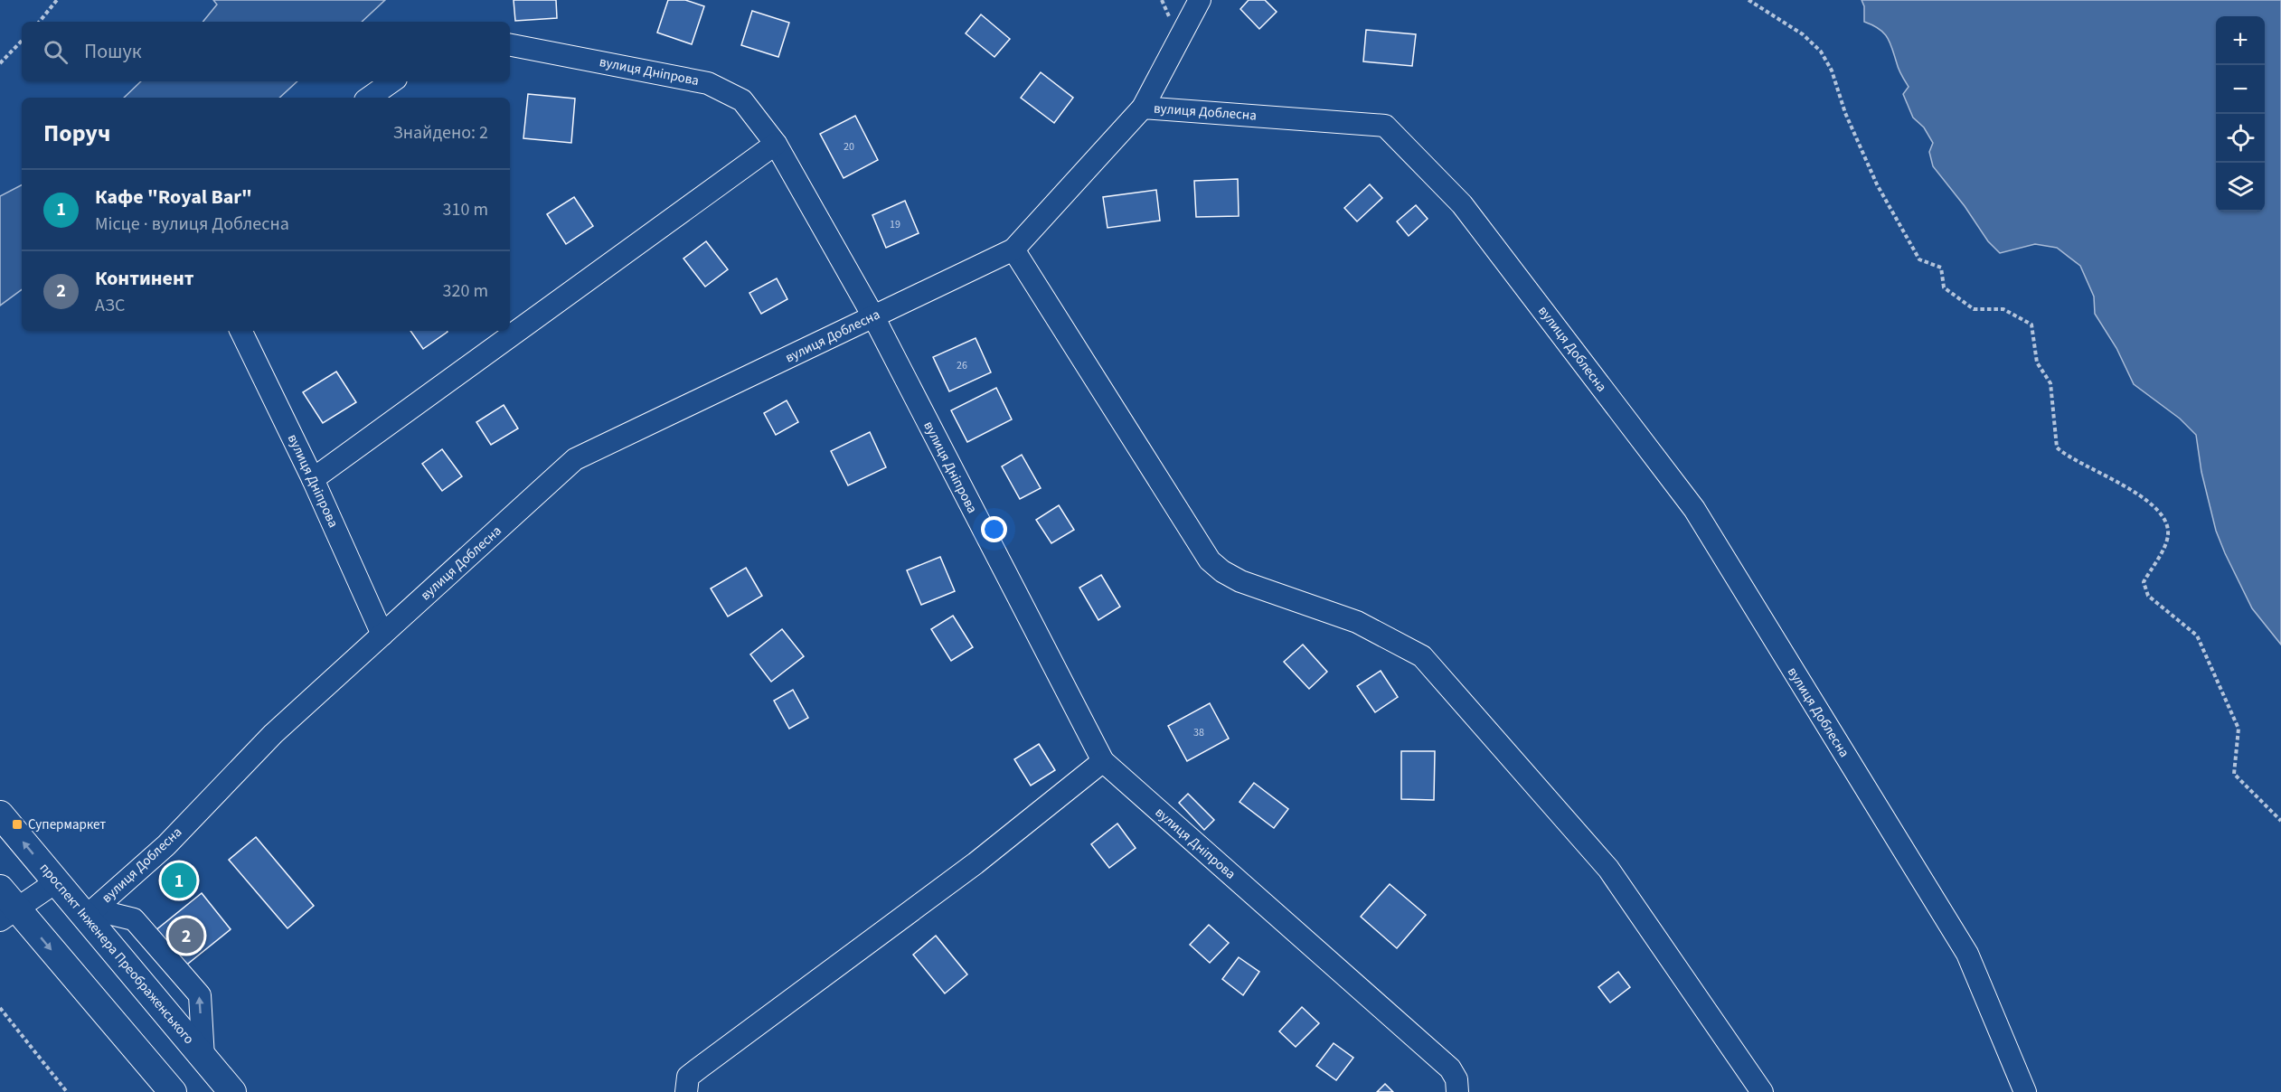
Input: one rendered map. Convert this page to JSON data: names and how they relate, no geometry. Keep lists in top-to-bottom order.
{
  "streets": {
    "main road": ["проспект Інженера Преображенського"],
    "street": ["вулиця Дніпрова", "вулиця Доблесна"]
  },
  "crossings": [
    ["вулиця Дніпрова", "вулиця Доблесна"],
    ["вулиця Доблесна", "проспект Інженера Преображенського"]
  ],
  "places": {
    "transit": ["Супермаркет"]
  },
  "house_numbers": [
    "20",
    "19",
    "26",
    "38"
  ],
  "page": {
    "map_buttons": ["+", "−"],
    "search": "Пошук",
    "heading": ["Поруч", "Знайдено: 2"],
    "list": [
      {
        "mark": "1",
        "name": "Кафе \"Royal Bar\"",
        "note": "Місце · вулиця Доблесна",
        "value": "310 m"
      },
      {
        "mark": "2",
        "name": "Континент",
        "note": "АЗС",
        "value": "320 m"
      }
    ],
    "pins": ["1", "2"]
  }
}
